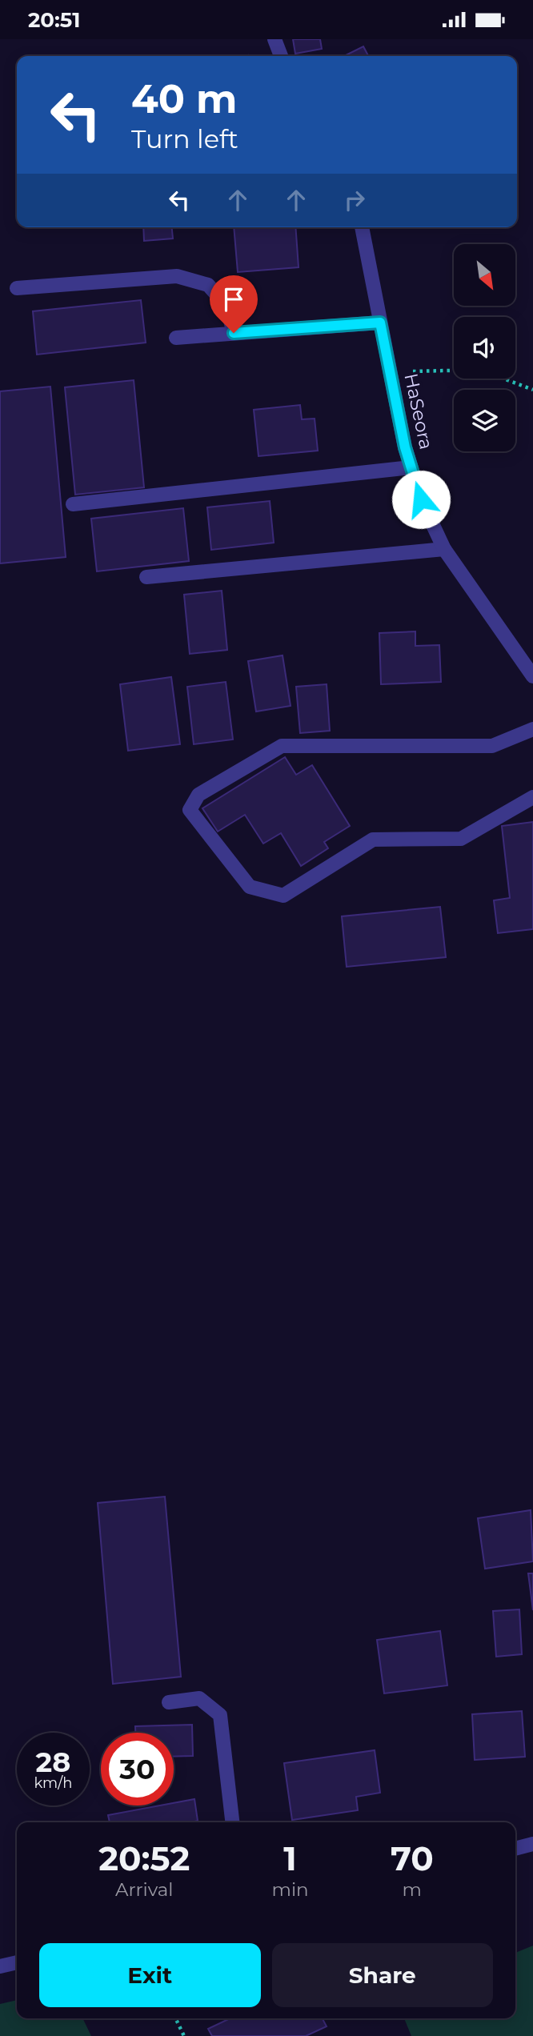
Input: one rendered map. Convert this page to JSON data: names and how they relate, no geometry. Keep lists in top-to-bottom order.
{
  "streets": {
    "street": ["HaSeora"]
  },
  "north": "bottom right",
  "page": {
    "status": "20:51",
    "turn": ["40 m", "Turn left"],
    "speed": "28 km/h",
    "limit": "30",
    "eta": [
      "20:52",
      "Arrival",
      "1",
      "min",
      "70",
      "m"
    ],
    "buttons": ["Exit", "Share"]
  }
}
